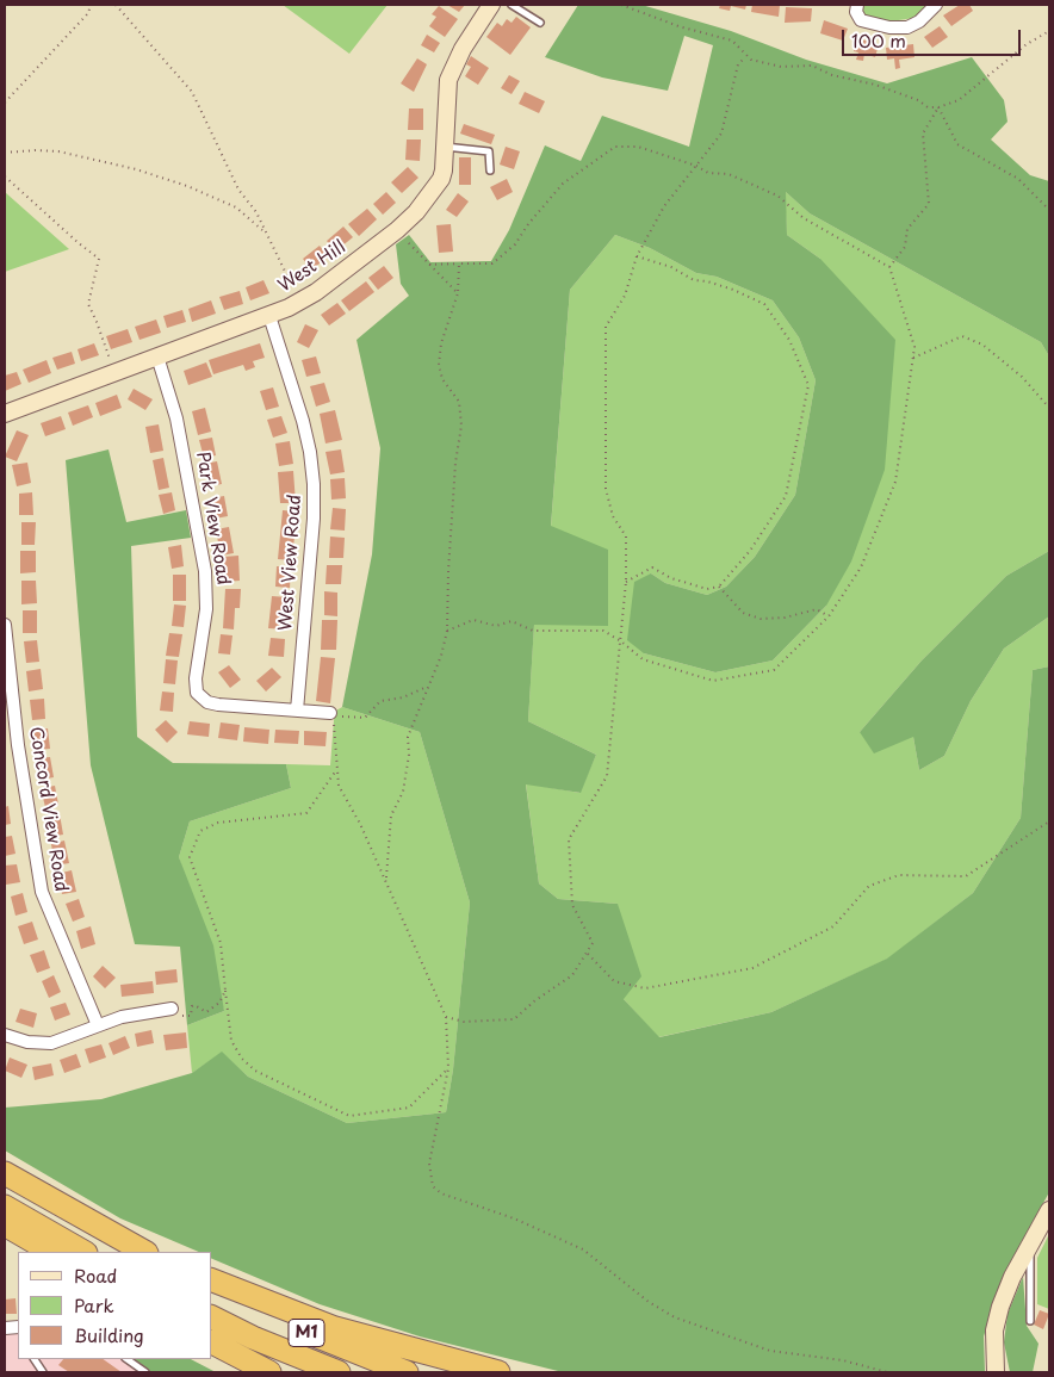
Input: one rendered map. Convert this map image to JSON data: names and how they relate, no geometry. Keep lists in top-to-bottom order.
{
  "streets": {
    "highway": ["M1"],
    "street": [
      "West Hill",
      "Park View Road",
      "West View Road",
      "Concord View Road"
    ]
  },
  "crossings": [
    ["West Hill", "Park View Road"],
    ["West Hill", "West View Road"],
    ["Park View Road", "West View Road"]
  ],
  "legend": ["Road", "Park", "Building"],
  "scale_bar": "100 m"
}
